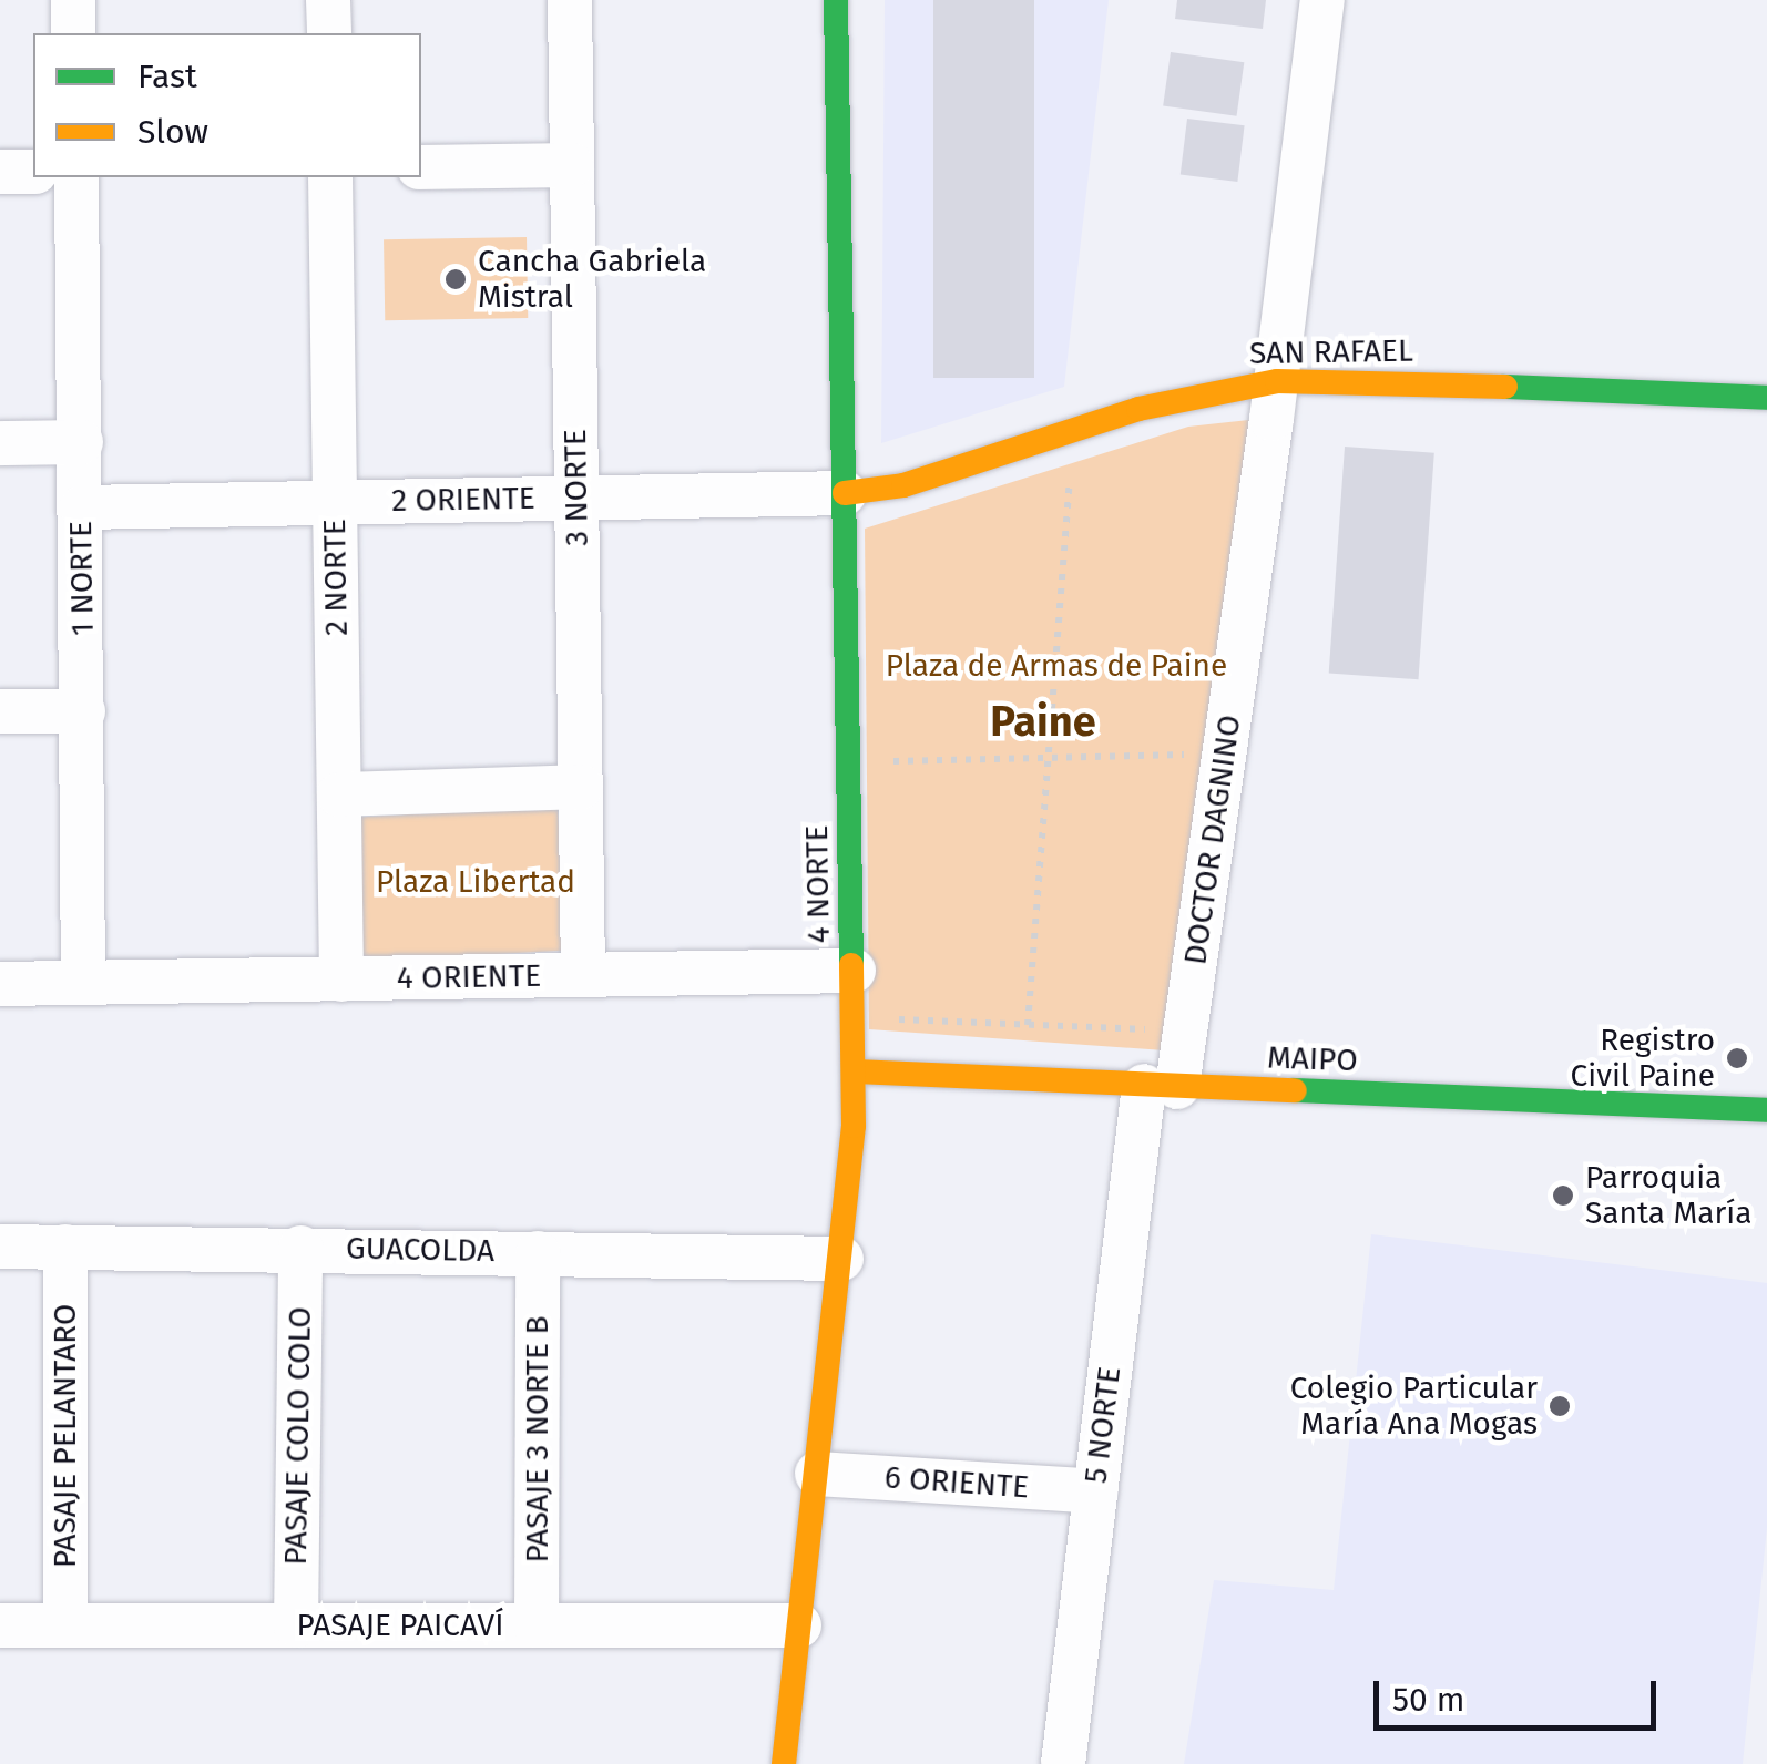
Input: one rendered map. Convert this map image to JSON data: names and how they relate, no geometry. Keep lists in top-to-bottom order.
{
  "streets": {
    "street": [
      "SAN RAFAEL",
      "3 NORTE",
      "2 ORIENTE",
      "2 NORTE",
      "1 NORTE",
      "DOCTOR DAGNINO",
      "4 NORTE",
      "4 ORIENTE",
      "MAIPO",
      "GUACOLDA",
      "5 NORTE",
      "PASAJE PELANTARO",
      "PASAJE COLO COLO",
      "PASAJE 3 NORTE B",
      "6 ORIENTE",
      "PASAJE PAICAVÍ"
    ]
  },
  "crossings": [
    ["SAN RAFAEL", "2 ORIENTE"],
    ["SAN RAFAEL", "DOCTOR DAGNINO"],
    ["SAN RAFAEL", "4 NORTE"],
    ["3 NORTE", "2 ORIENTE"],
    ["3 NORTE", "4 ORIENTE"],
    ["2 ORIENTE", "2 NORTE"],
    ["2 ORIENTE", "1 NORTE"],
    ["2 ORIENTE", "4 NORTE"],
    ["2 NORTE", "4 ORIENTE"],
    ["1 NORTE", "4 ORIENTE"],
    ["DOCTOR DAGNINO", "MAIPO"],
    ["DOCTOR DAGNINO", "5 NORTE"],
    ["4 NORTE", "4 ORIENTE"],
    ["4 NORTE", "MAIPO"],
    ["4 NORTE", "GUACOLDA"],
    ["4 NORTE", "6 ORIENTE"],
    ["4 NORTE", "PASAJE PAICAVÍ"],
    ["MAIPO", "5 NORTE"],
    ["GUACOLDA", "PASAJE PELANTARO"],
    ["GUACOLDA", "PASAJE COLO COLO"],
    ["GUACOLDA", "PASAJE 3 NORTE B"],
    ["5 NORTE", "6 ORIENTE"],
    ["PASAJE PELANTARO", "PASAJE PAICAVÍ"],
    ["PASAJE COLO COLO", "PASAJE PAICAVÍ"],
    ["PASAJE 3 NORTE B", "PASAJE PAICAVÍ"]
  ],
  "districts": ["Paine"],
  "parks": ["Plaza de Armas de Paine", "Plaza Libertad"],
  "places": [
    "Cancha Gabriela Mistral",
    "Registro Civil Paine",
    "Parroquia Santa María",
    "Colegio Particular María Ana Mogas"
  ],
  "legend": ["Fast", "Slow"],
  "scale_bar": "50 m"
}
